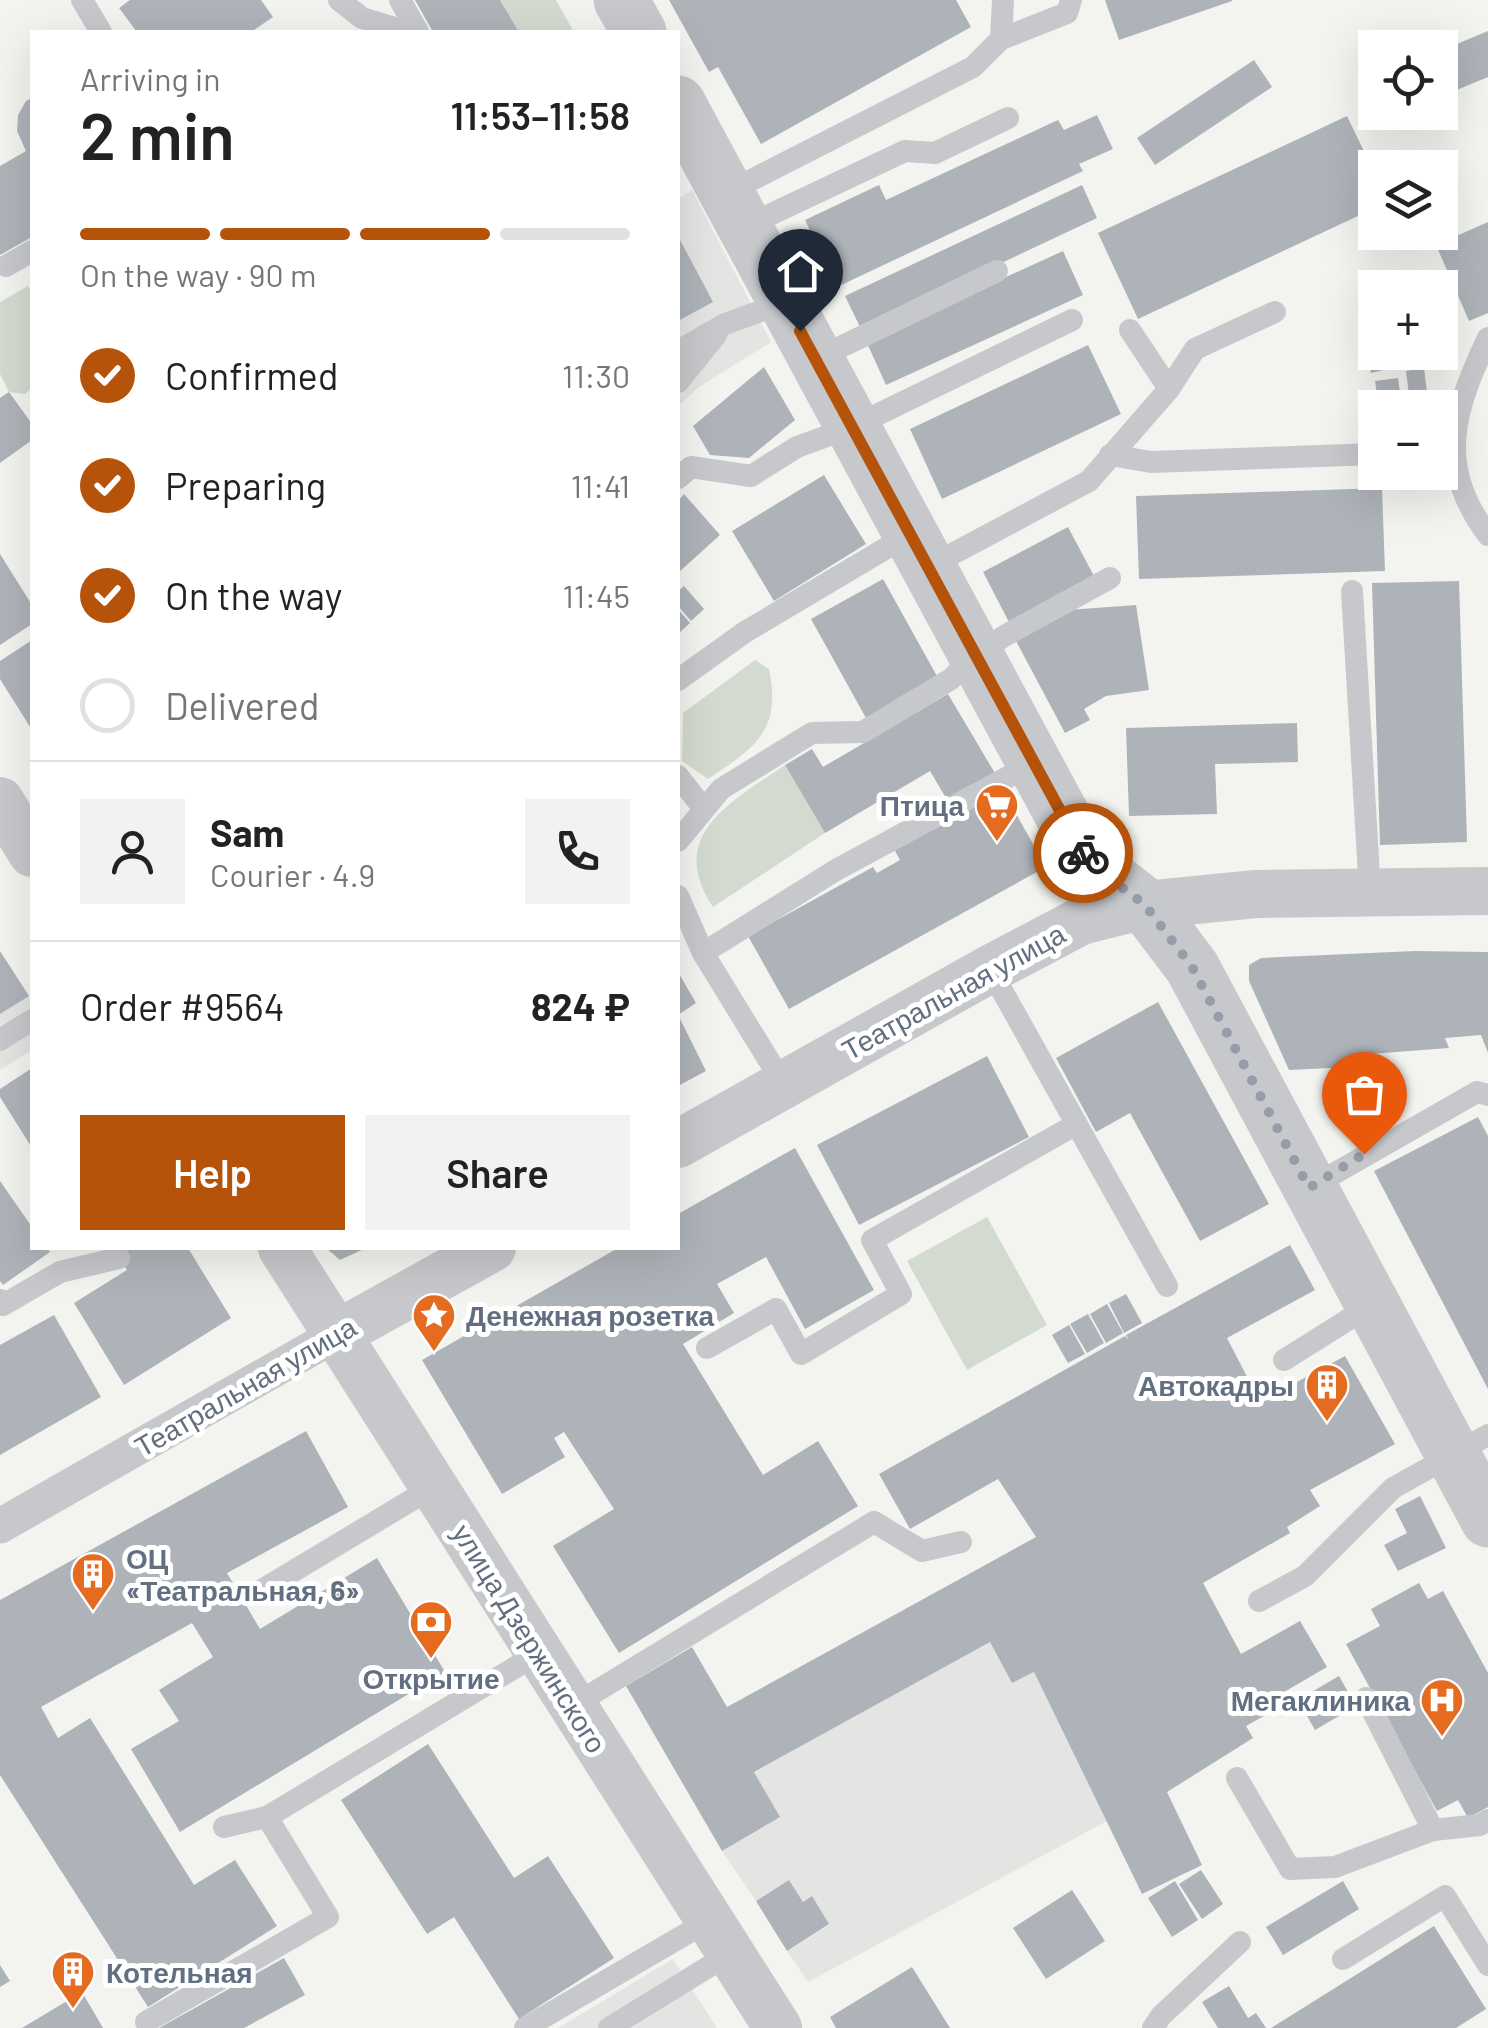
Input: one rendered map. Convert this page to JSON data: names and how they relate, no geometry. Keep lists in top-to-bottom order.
{
  "streets": {
    "street": ["Театральная улица", "улица Дзержинского"]
  },
  "crossings": [
    ["Театральная улица", "улица Дзержинского"]
  ],
  "places": {
    "supermarket": ["Птица"],
    "place": ["Денежная розетка"],
    "building": ["Автокадры", "ОЦ «Театральная, 6»", "Котельная"],
    "bank": ["Открытие"],
    "hospital": ["Мегаклиника"]
  },
  "page": {
    "map_buttons": ["+", "−"],
    "heading": ["2 min", "Arriving in", "11:53–11:58"],
    "panel": [
      "Sam",
      "Courier · 4.9",
      "Order #9564",
      "824 ₽"
    ],
    "bar": "On the way · 90 m",
    "list": [
      ["Confirmed", "11:30"],
      ["Preparing", "11:41"],
      ["On the way", "11:45"],
      "Delivered"
    ],
    "buttons": ["Help", "Share"]
  }
}
